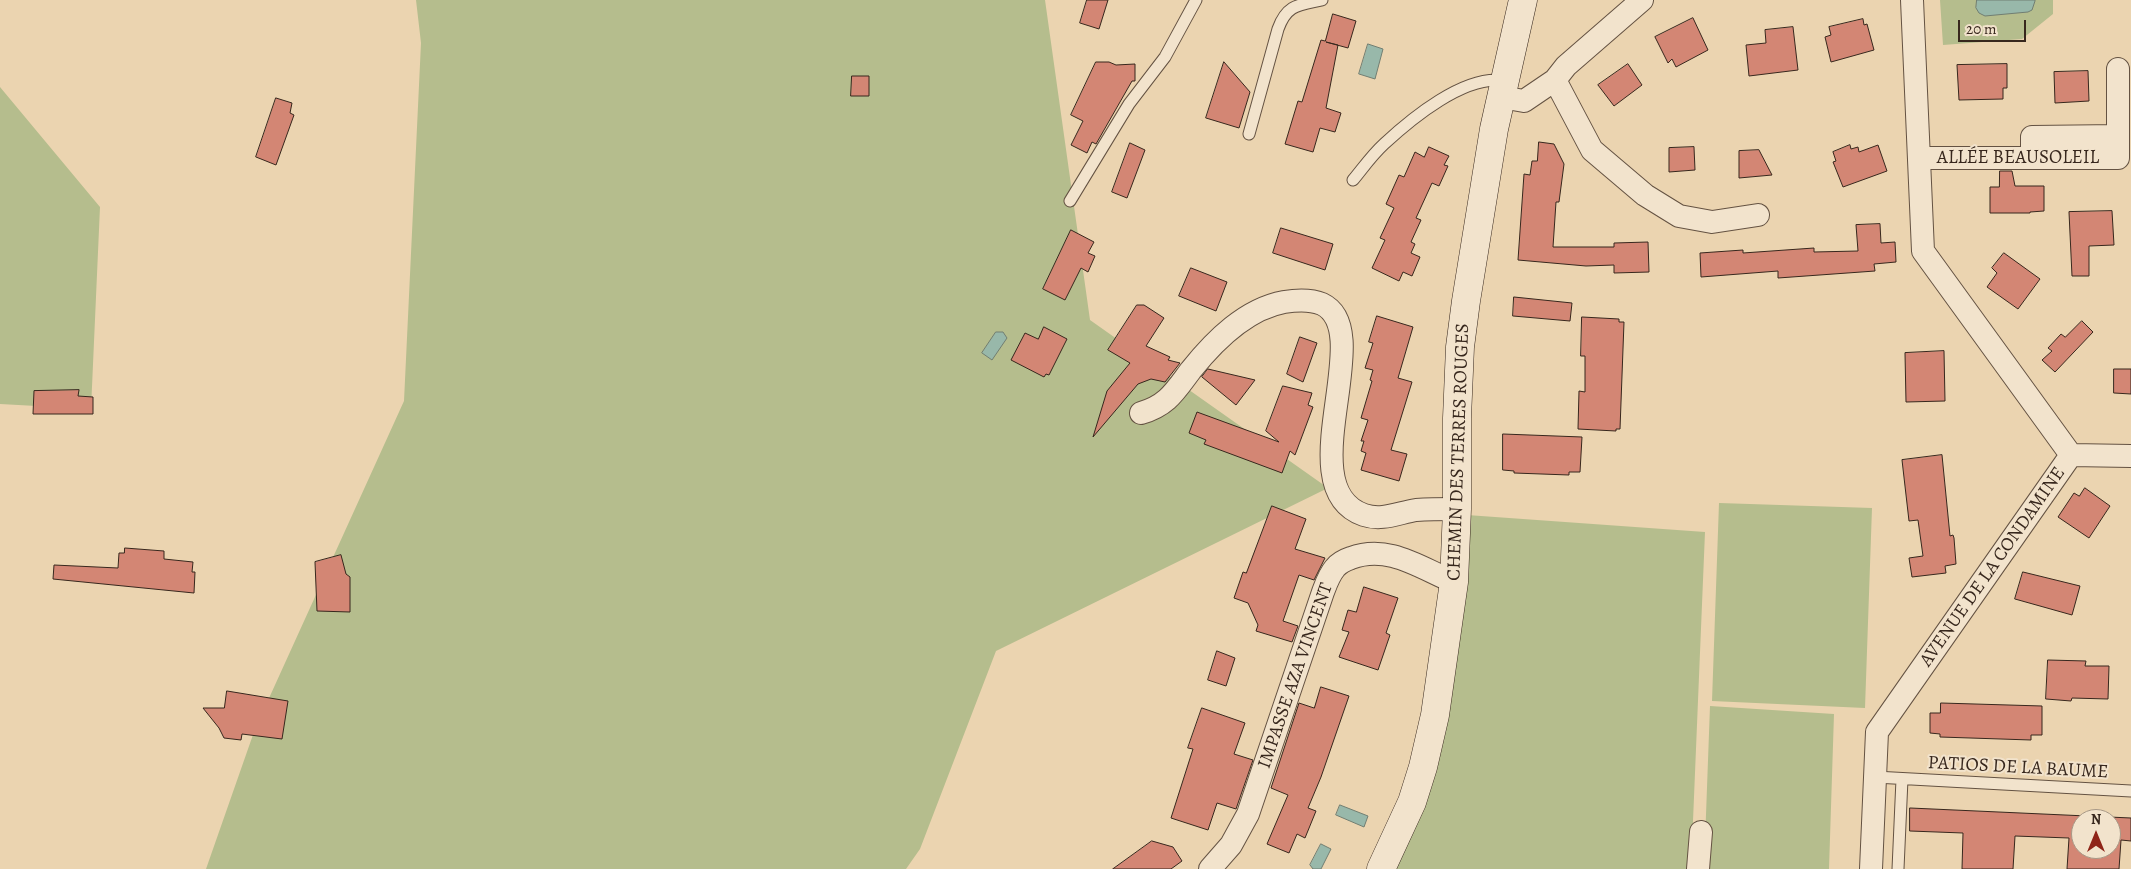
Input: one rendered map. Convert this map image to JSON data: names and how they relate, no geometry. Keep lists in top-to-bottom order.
{
  "streets": {
    "main road": ["CHEMIN DES TERRES ROUGES"],
    "street": ["ALLÉE BEAUSOLEIL", "AVENUE DE LA CONDAMINE", "IMPASSE AZA VINCENT"],
    "lane": ["PATIOS DE LA BAUME"]
  },
  "crossings": [
    ["ALLÉE BEAUSOLEIL", "AVENUE DE LA CONDAMINE"],
    ["CHEMIN DES TERRES ROUGES", "IMPASSE AZA VINCENT"],
    ["AVENUE DE LA CONDAMINE", "PATIOS DE LA BAUME"]
  ],
  "scale_bar": "20 m",
  "north": "top"
}
